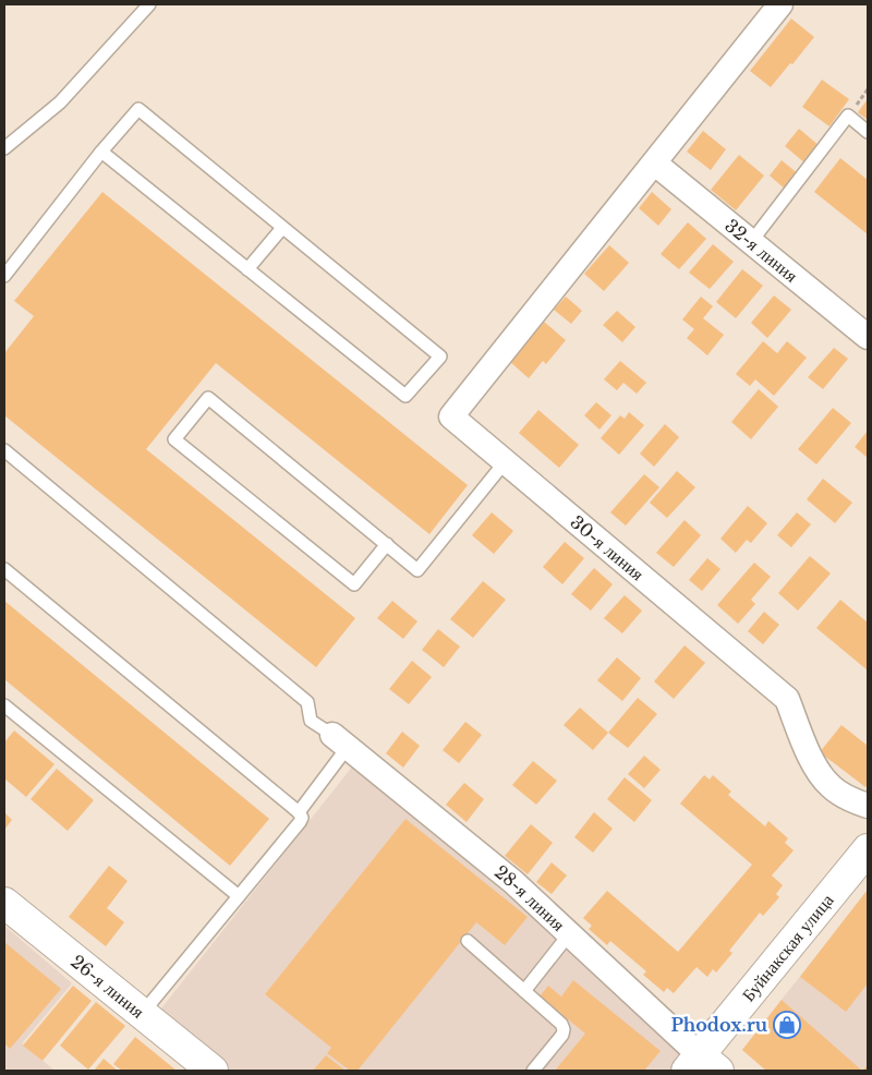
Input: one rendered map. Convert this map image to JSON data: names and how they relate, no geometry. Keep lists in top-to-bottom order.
{
  "streets": {
    "street": [
      "32-я линия",
      "30-я линия",
      "28-я линия",
      "Буйнакская улица",
      "26-я линия"
    ]
  },
  "crossings": [
    ["32-я линия", "30-я линия"],
    ["28-я линия", "Буйнакская улица"]
  ],
  "places": {
    "shop": ["Phodox.ru"]
  }
}
